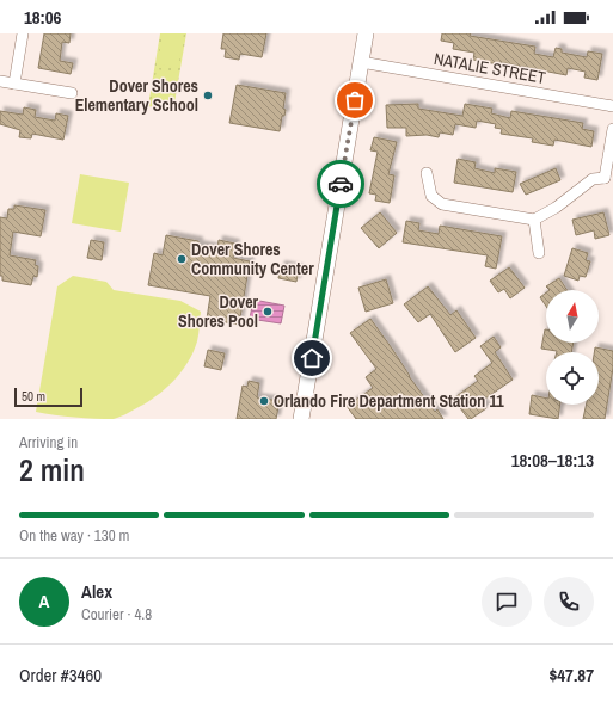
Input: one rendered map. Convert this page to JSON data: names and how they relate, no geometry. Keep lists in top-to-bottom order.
{
  "streets": {
    "street": ["NATALIE STREET"]
  },
  "places": [
    "Dover Shores Elementary School",
    "Dover Shores Community Center",
    "Dover Shores Pool",
    "Orlando Fire Department Station 11"
  ],
  "scale_bar": "50 m",
  "north": "top",
  "page": {
    "status": "18:06",
    "scale": "50 m",
    "heading": ["2 min", "Arriving in", "18:08–18:13"],
    "panel": [
      "Alex",
      "Courier · 4.8",
      "Order #3460",
      "$47.87"
    ],
    "bar": "On the way · 130 m",
    "round": "A"
  }
}
